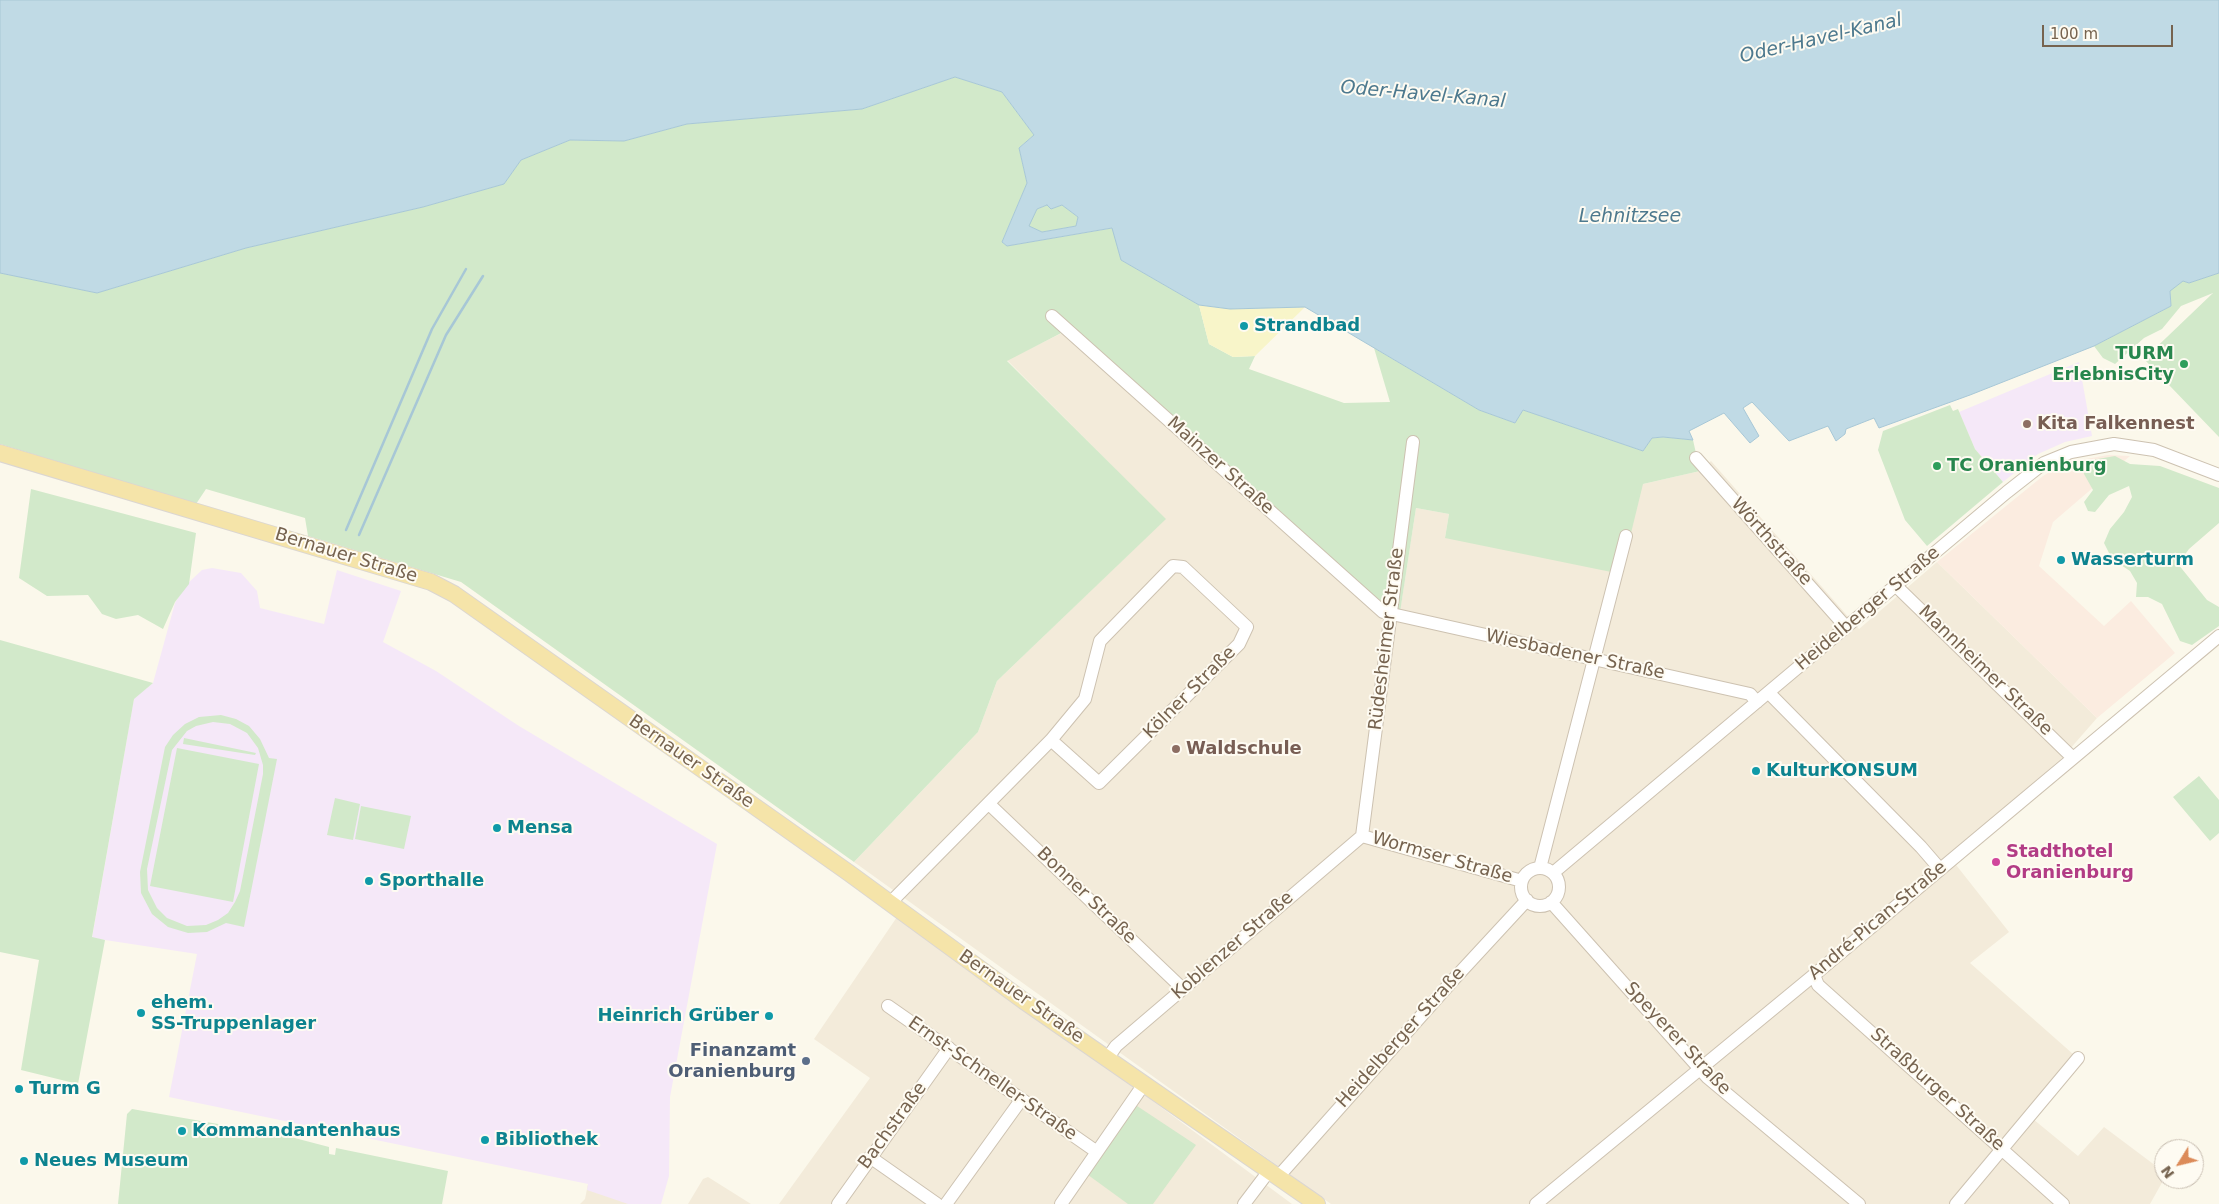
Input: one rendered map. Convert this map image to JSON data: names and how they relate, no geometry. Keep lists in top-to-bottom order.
{
  "streets": {
    "main road": ["Bernauer Straße"],
    "street": [
      "Mainzer Straße",
      "Wörthstraße",
      "Heidelberger Straße",
      "Rüdesheimer Straße",
      "Wiesbadener Straße",
      "Mannheimer Straße",
      "Kölner Straße",
      "Wormser Straße",
      "Bonner Straße",
      "André-Pican-Straße",
      "Koblenzer Straße",
      "Speyerer Straße",
      "Ernst-Schneller-Straße",
      "Straßburger Straße",
      "Bachstraße"
    ]
  },
  "crossings": [
    ["Mainzer Straße", "Rüdesheimer Straße"],
    ["Mainzer Straße", "Wiesbadener Straße"],
    ["Wörthstraße", "Heidelberger Straße"],
    ["Bernauer Straße", "Heidelberger Straße"],
    ["Bernauer Straße", "Kölner Straße"],
    ["Bernauer Straße", "Koblenzer Straße"],
    ["Heidelberger Straße", "Wiesbadener Straße"],
    ["Heidelberger Straße", "Mannheimer Straße"],
    ["Heidelberger Straße", "Wormser Straße"],
    ["Heidelberger Straße", "Speyerer Straße"],
    ["Rüdesheimer Straße", "Wiesbadener Straße"],
    ["Rüdesheimer Straße", "Wormser Straße"],
    ["Rüdesheimer Straße", "Koblenzer Straße"],
    ["Mannheimer Straße", "André-Pican-Straße"],
    ["Kölner Straße", "Bonner Straße"],
    ["Wormser Straße", "Koblenzer Straße"],
    ["Wormser Straße", "Speyerer Straße"],
    ["Bonner Straße", "Koblenzer Straße"],
    ["André-Pican-Straße", "Speyerer Straße"],
    ["André-Pican-Straße", "Straßburger Straße"],
    ["Ernst-Schneller-Straße", "Bachstraße"]
  ],
  "water": ["Oder-Havel-Kanal", "Lehnitzsee"],
  "places": [
    "Strandbad",
    "TURM ErlebnisCity",
    "Kita Falkennest",
    "TC Oranienburg",
    "Wasserturm",
    "Waldschule",
    "KulturKONSUM",
    "Mensa",
    "Stadthotel Oranienburg",
    "Sporthalle",
    "ehem. SS-Truppenlager",
    "Heinrich Grüber",
    "Finanzamt Oranienburg",
    "Turm G",
    "Kommandantenhaus",
    "Bibliothek",
    "Neues Museum"
  ],
  "scale_bar": "100 m",
  "north": "bottom left"
}
